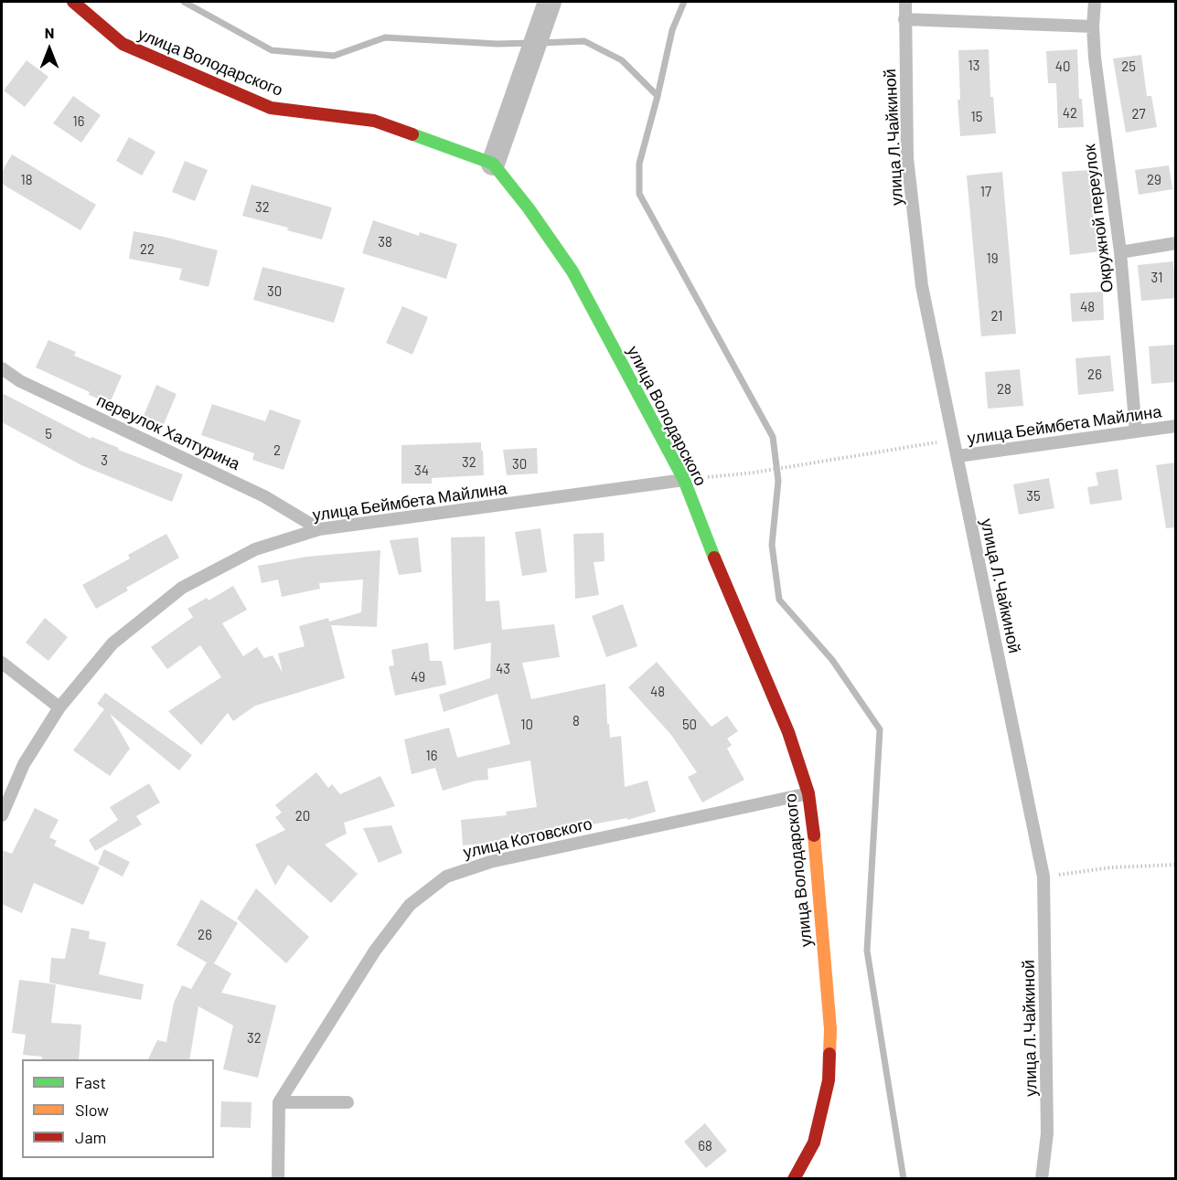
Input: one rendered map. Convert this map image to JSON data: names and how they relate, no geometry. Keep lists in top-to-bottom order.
{
  "streets": {
    "street": ["улица Володарского"],
    "lane": [
      "улица Л.Чайкиной",
      "Окружной переулок",
      "улица Беймбета Майлина",
      "переулок Халтурина",
      "улица Котовского"
    ]
  },
  "crossings": [
    ["улица Володарского", "улица Беймбета Майлина"],
    ["улица Володарского", "улица Котовского"],
    ["улица Л.Чайкиной", "улица Беймбета Майлина"],
    ["Окружной переулок", "улица Беймбета Майлина"],
    ["улица Беймбета Майлина", "переулок Халтурина"]
  ],
  "house_numbers": [
    "13",
    "40",
    "25",
    "42",
    "27",
    "15",
    "16",
    "18",
    "29",
    "17",
    "32",
    "38",
    "22",
    "19",
    "31",
    "30",
    "48",
    "21",
    "26",
    "28",
    "5",
    "2",
    "3",
    "32",
    "30",
    "34",
    "35",
    "43",
    "49",
    "48",
    "8",
    "10",
    "50",
    "16",
    "20",
    "26",
    "32",
    "68"
  ],
  "legend": ["Fast", "Slow", "Jam"],
  "north": "top"
}
